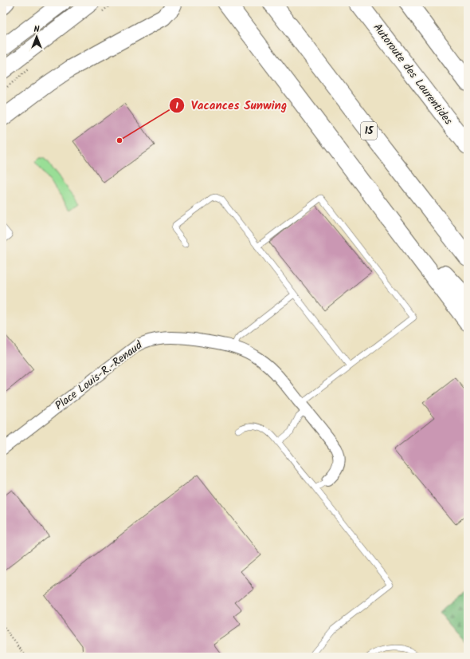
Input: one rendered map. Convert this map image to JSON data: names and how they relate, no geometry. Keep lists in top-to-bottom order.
{
  "streets": {
    "highway": ["Autoroute des Laurentides", "15"],
    "street": ["Place Louis-R.-Renaud"]
  },
  "places": ["Vacances Sunwing"],
  "north": "top"
}
